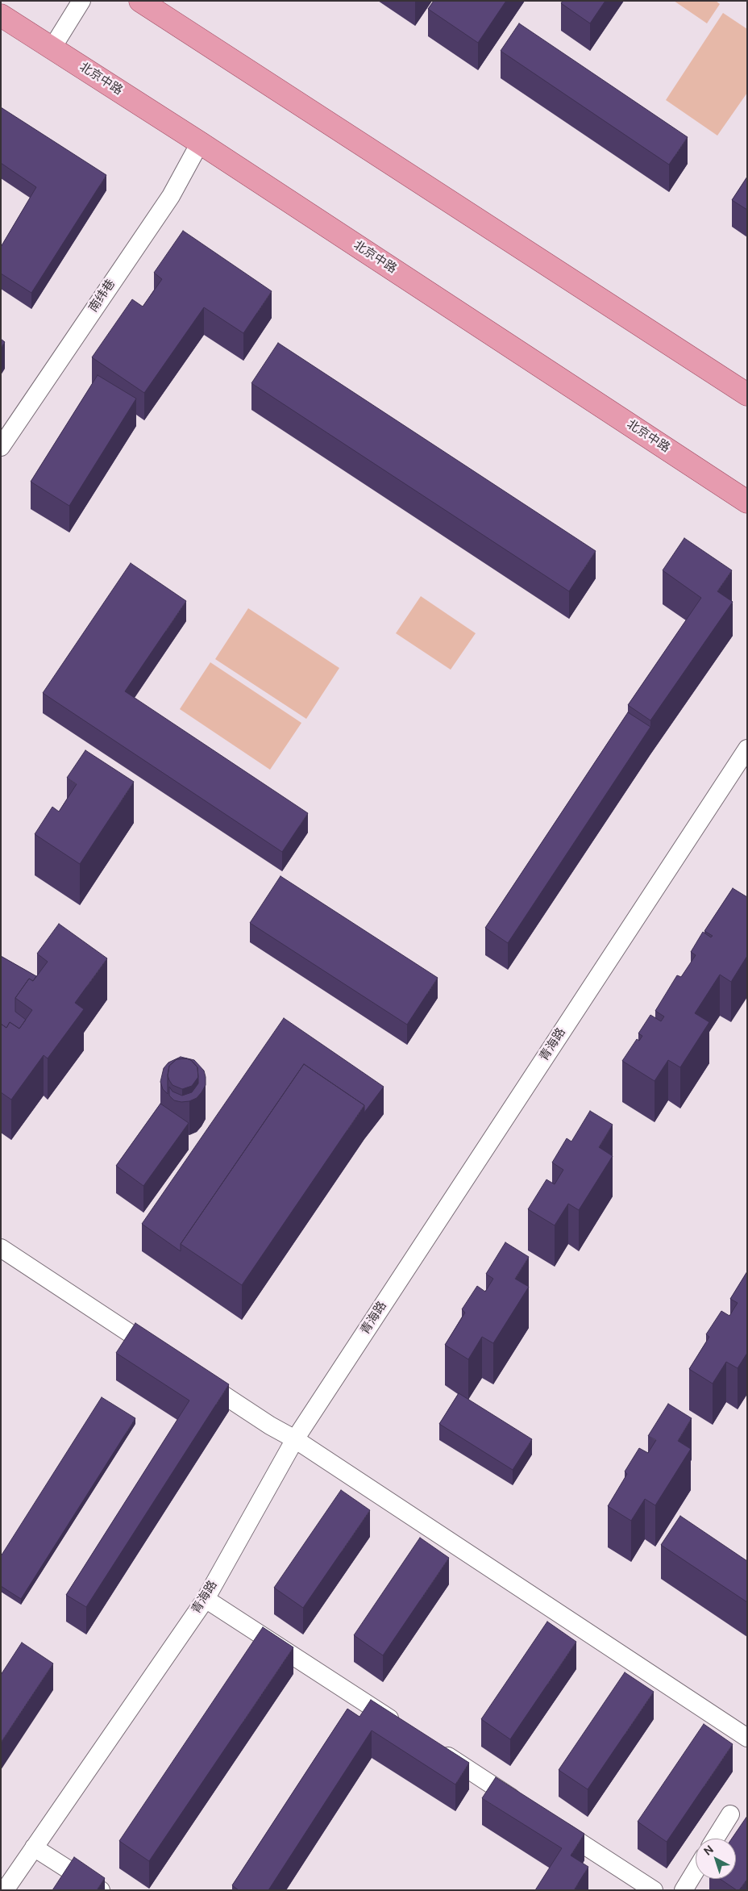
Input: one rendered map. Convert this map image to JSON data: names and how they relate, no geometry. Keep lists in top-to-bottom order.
{
  "streets": {
    "main road": ["北京中路"],
    "street": ["南纬巷", "青海路"]
  },
  "crossings": [
    ["北京中路", "南纬巷"]
  ],
  "north": "top left"
}
